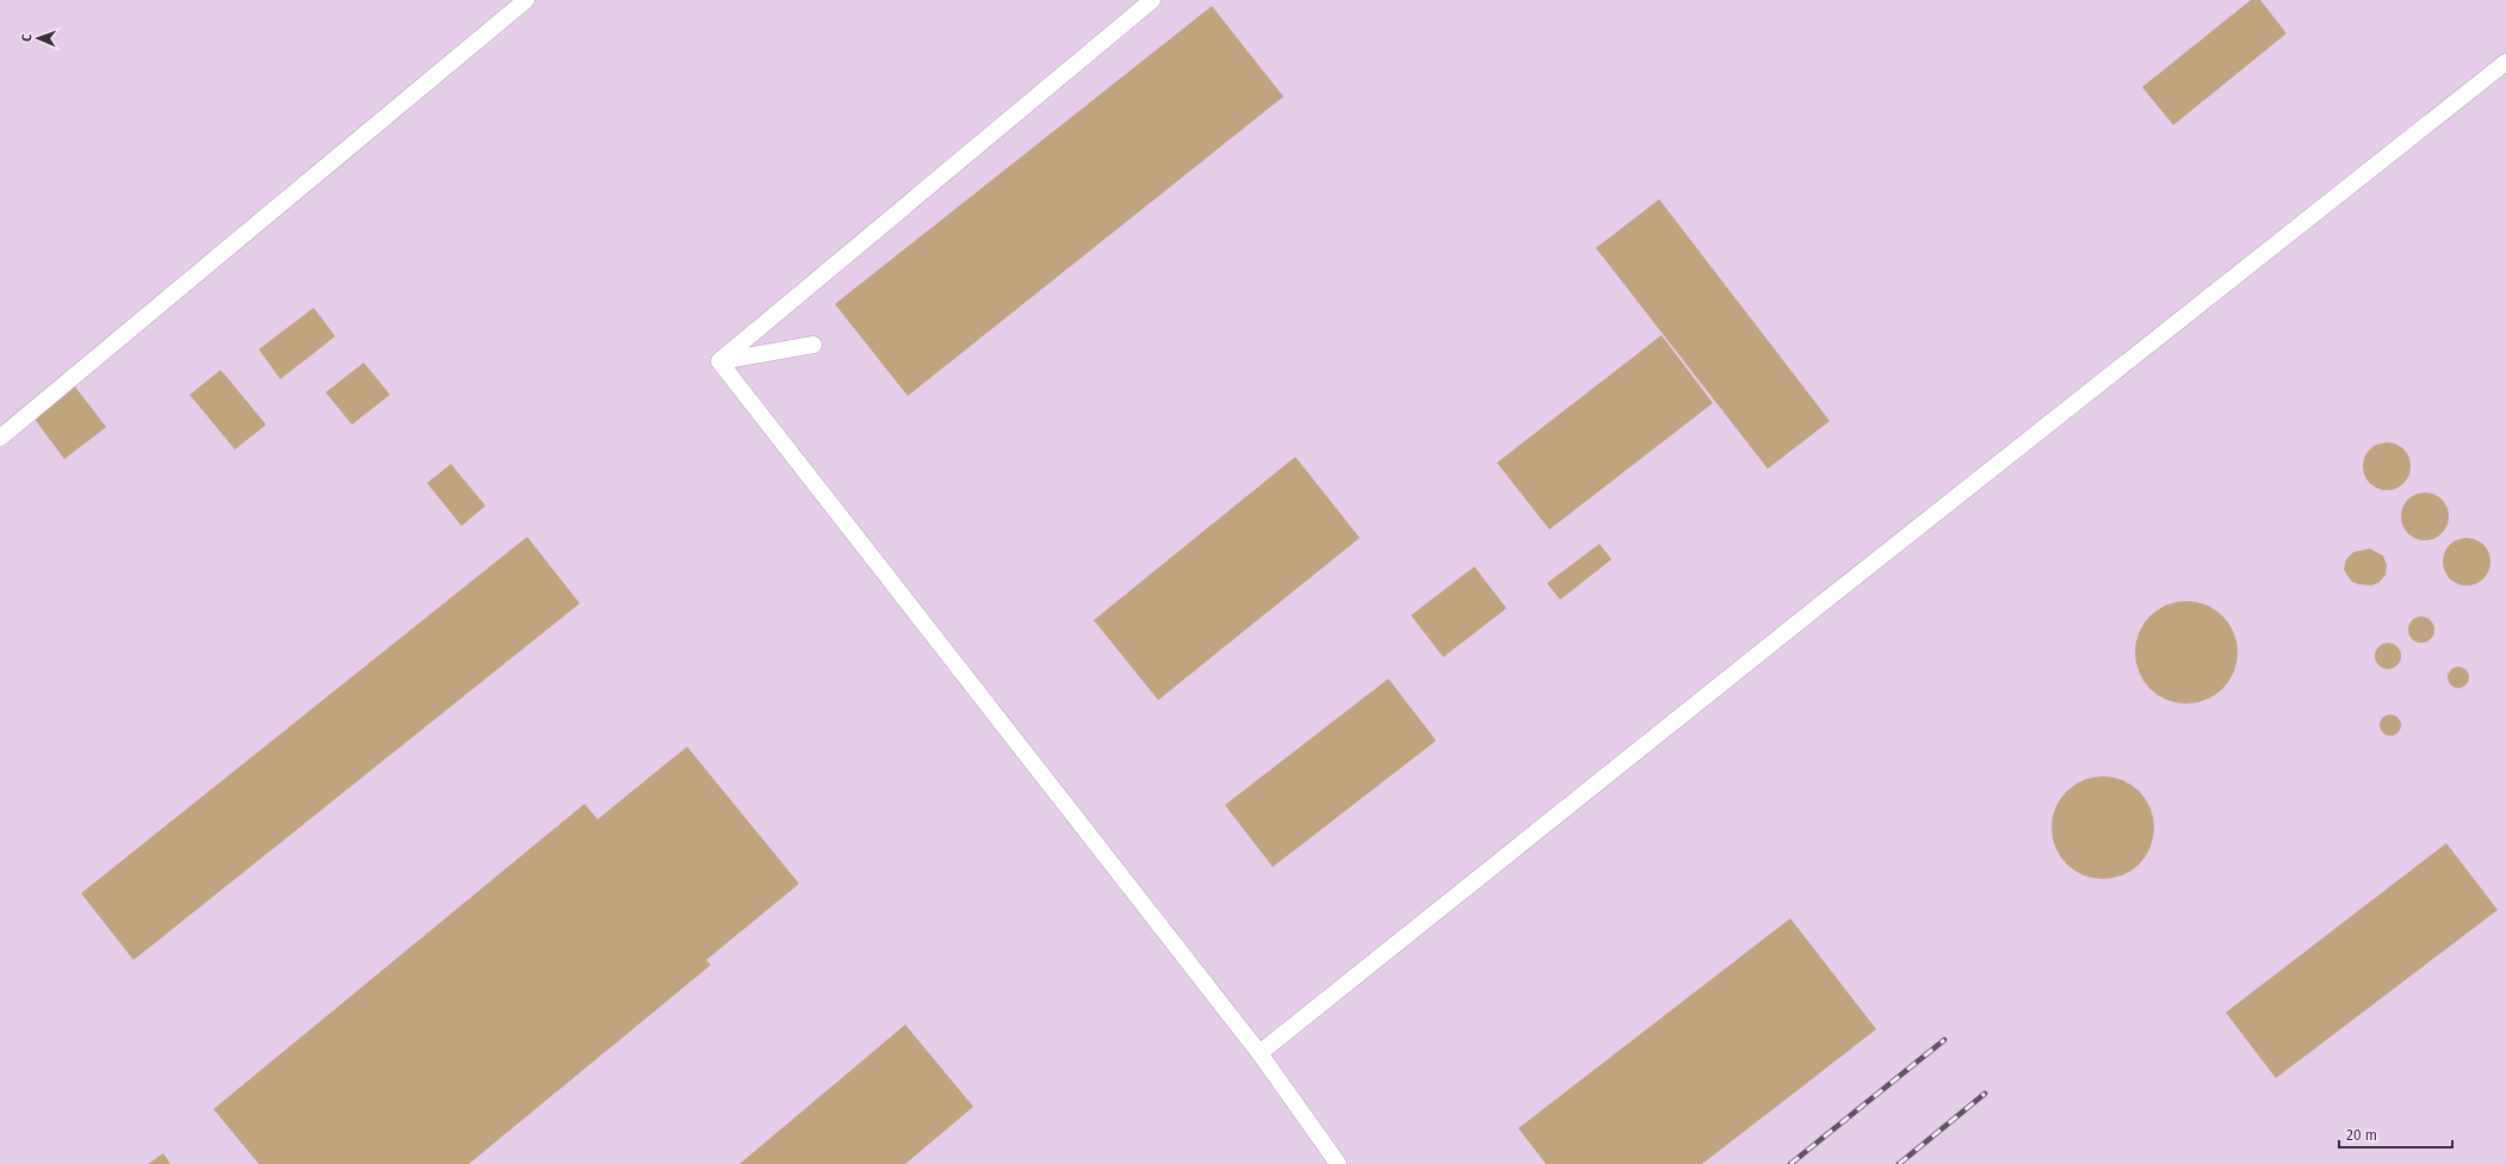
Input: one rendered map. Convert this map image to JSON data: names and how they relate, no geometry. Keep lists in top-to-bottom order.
{
  "scale_bar": "20 m",
  "north": "left"
}
